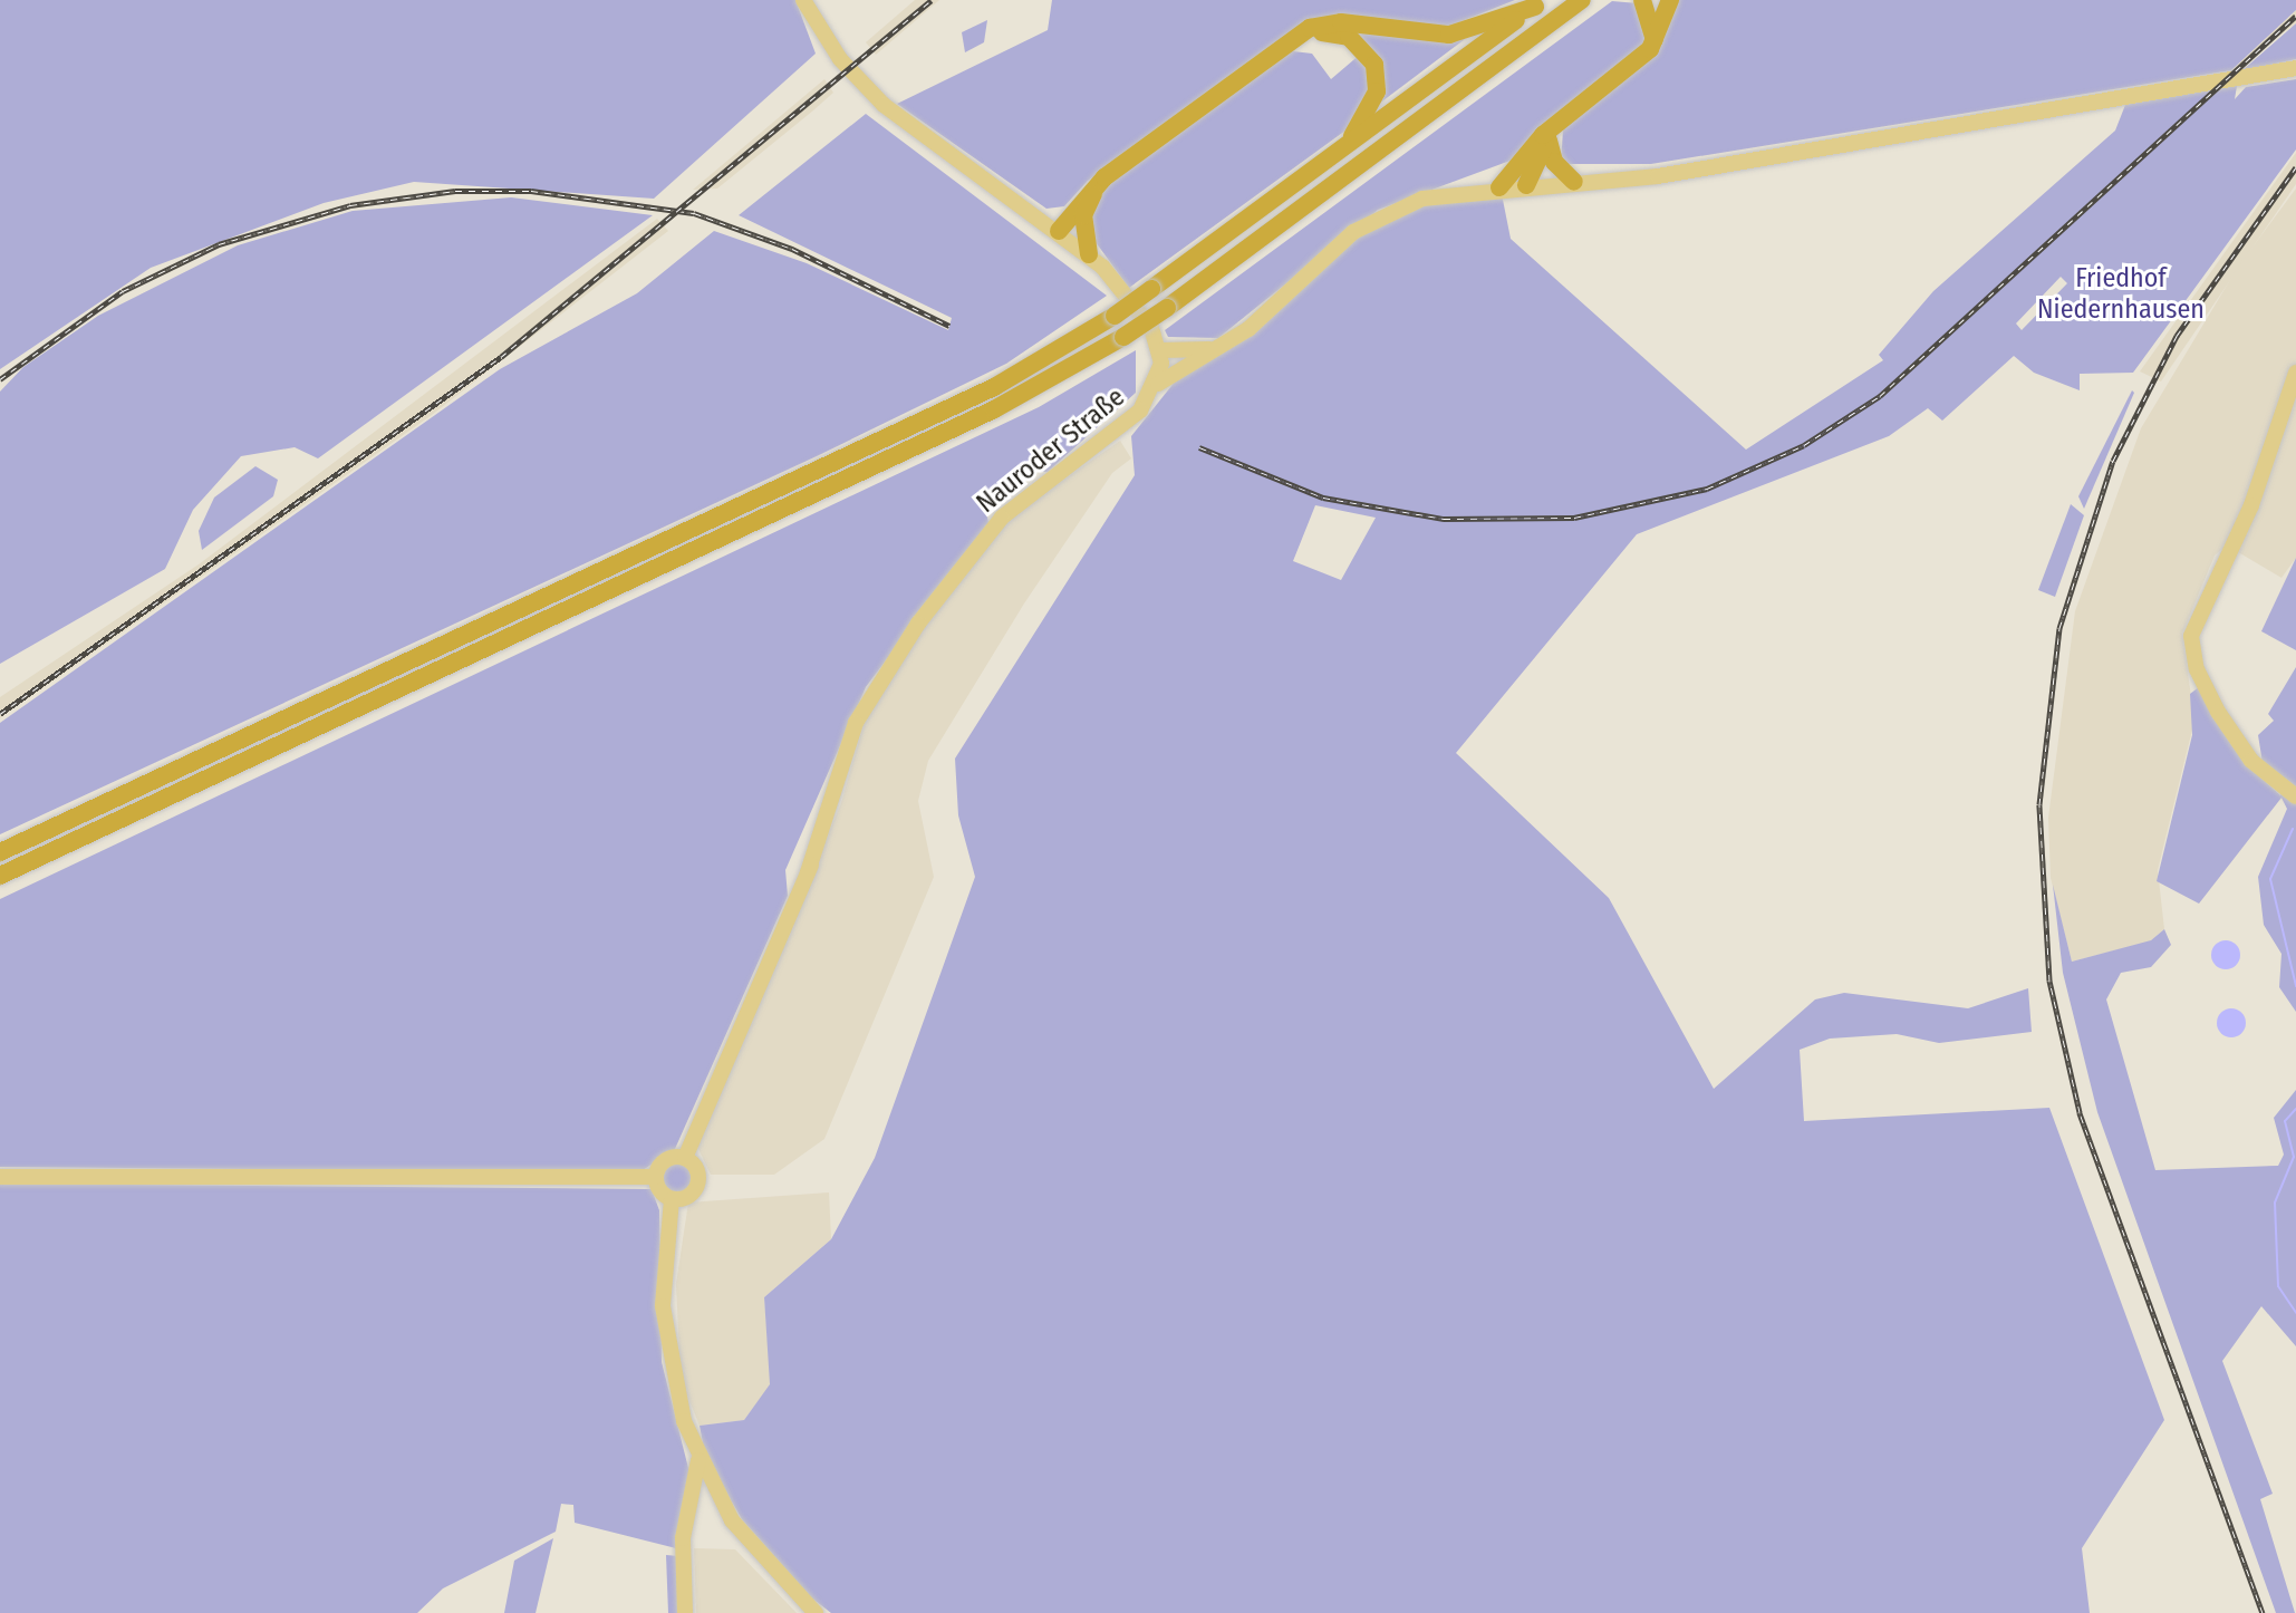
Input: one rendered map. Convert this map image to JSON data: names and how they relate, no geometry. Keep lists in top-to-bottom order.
{
  "streets": {
    "main road": ["Nauroder Straße"]
  },
  "parks": ["Friedhof Niedernhausen"]
}
